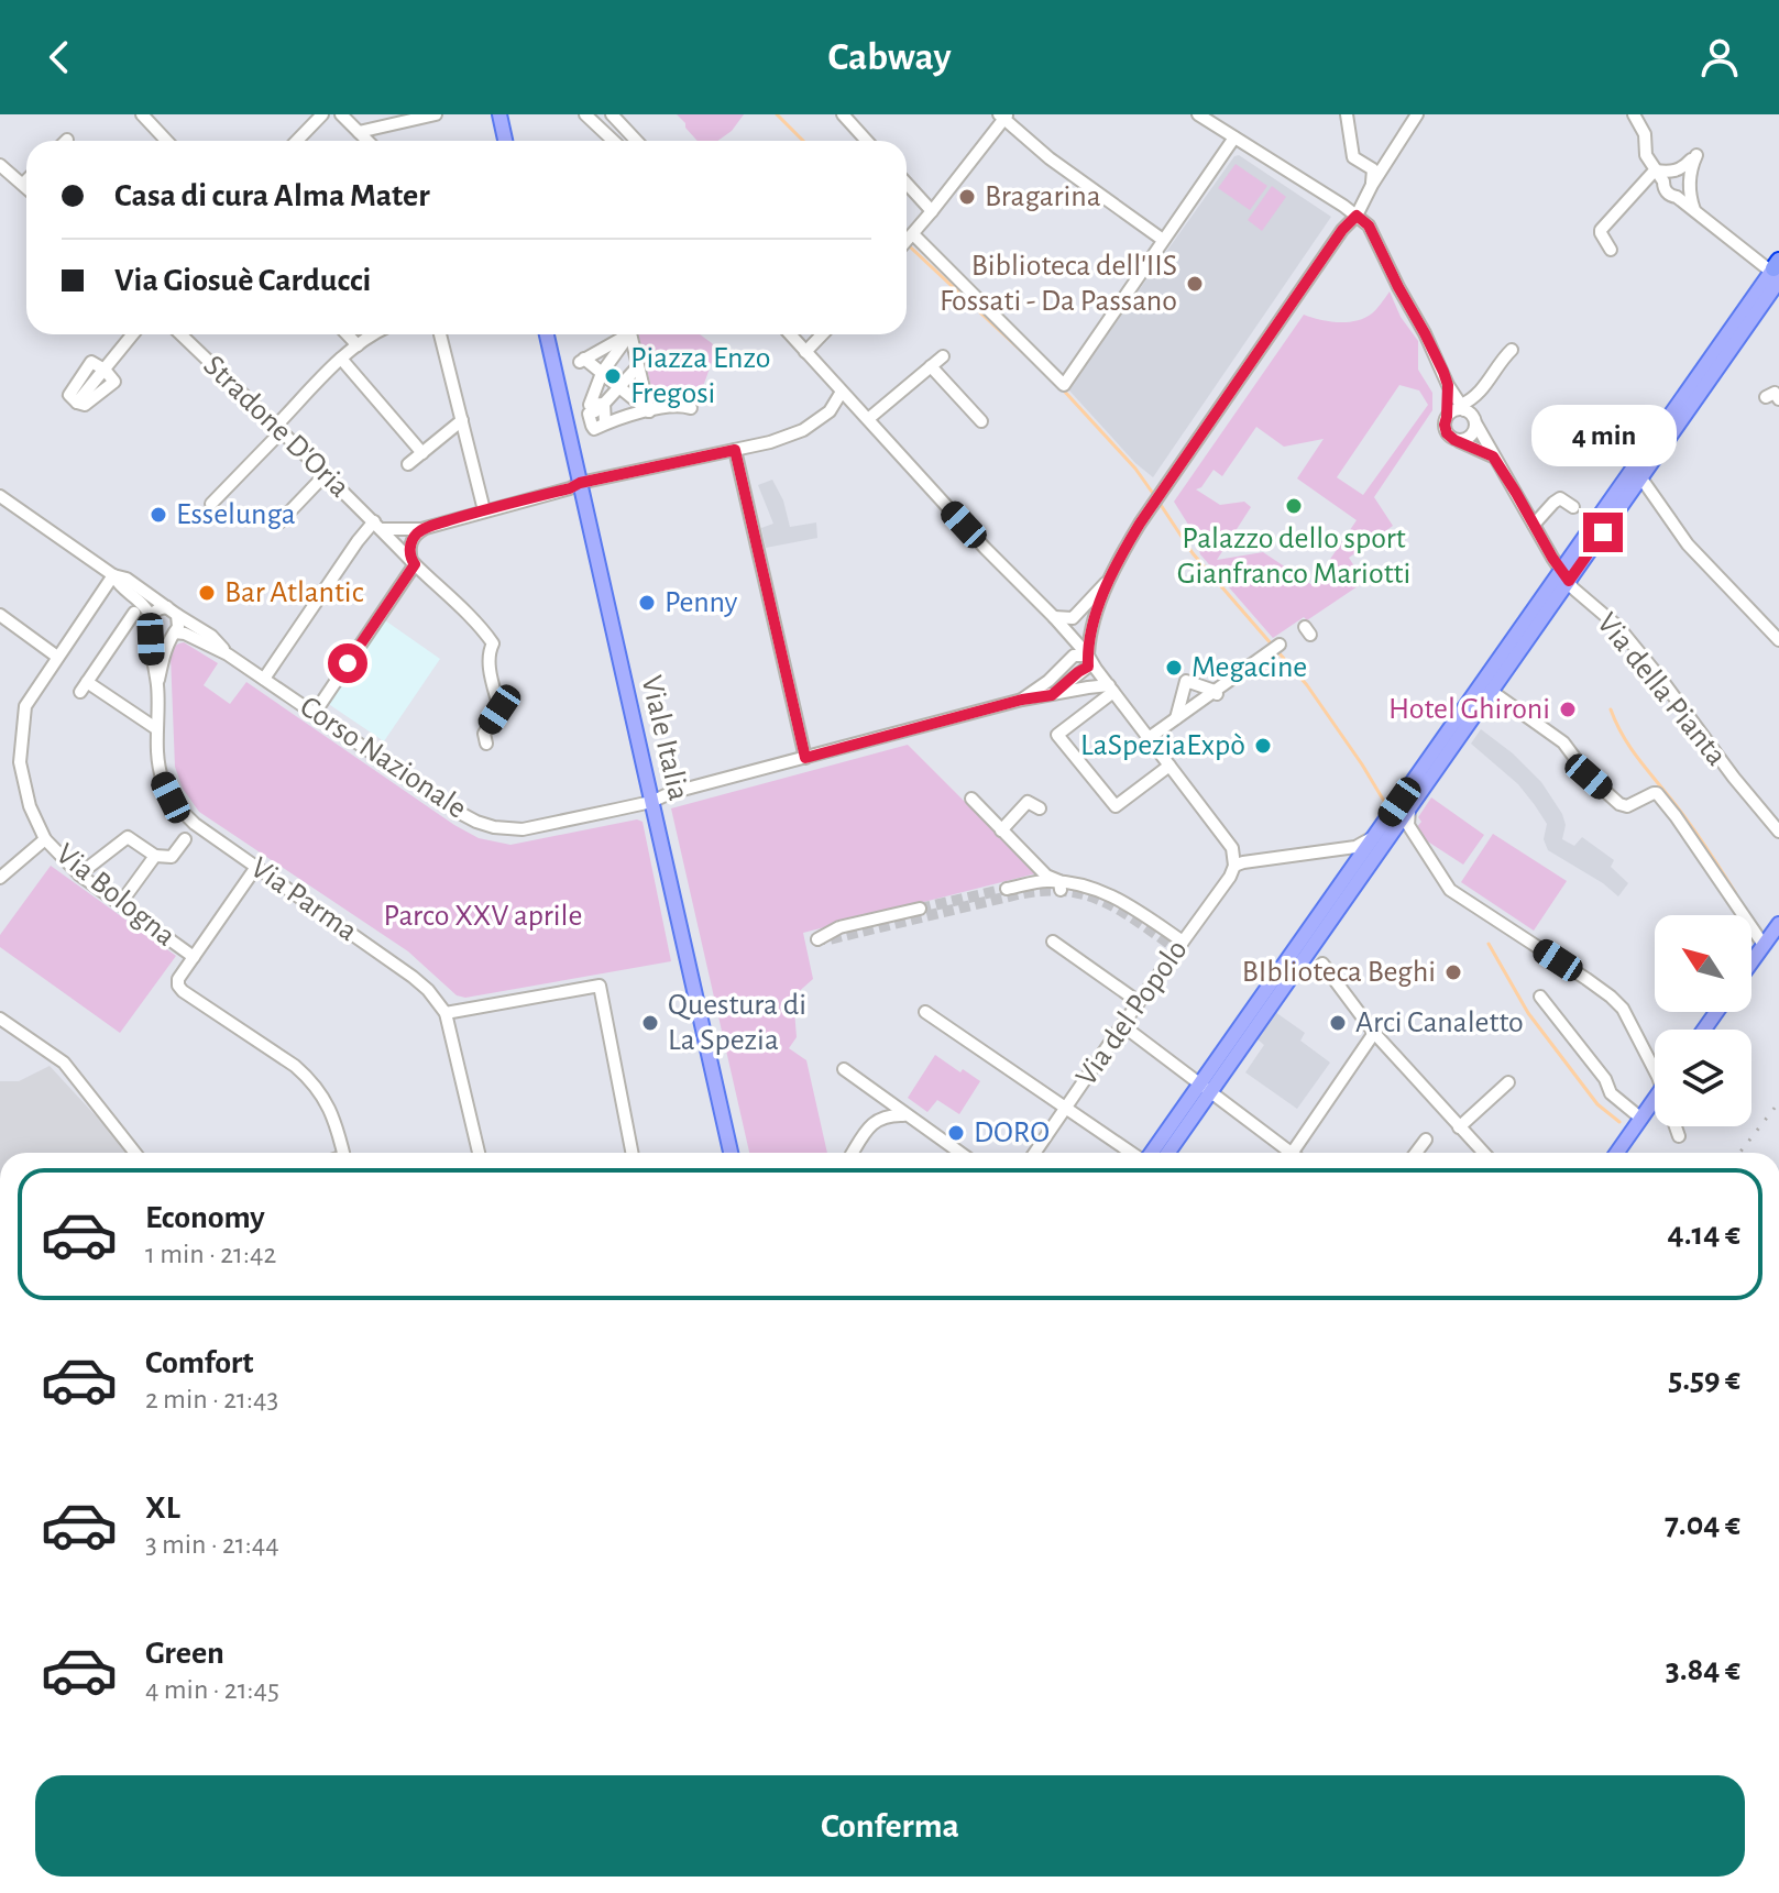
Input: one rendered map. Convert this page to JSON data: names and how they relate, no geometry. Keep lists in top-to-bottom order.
{
  "streets": {
    "main road": ["Viale Italia"],
    "street": [
      "Stradone D'Oria",
      "Via della Pianta",
      "Corso Nazionale",
      "Via Bologna",
      "Via Parma",
      "Via del Popolo"
    ]
  },
  "crossings": [
    ["Viale Italia", "Corso Nazionale"],
    ["Corso Nazionale", "Via Bologna"],
    ["Corso Nazionale", "Via Parma"]
  ],
  "parks": ["Parco XXV aprile"],
  "places": [
    "Bragarina",
    "Biblioteca dell'IIS Fossati - Da Passano",
    "Piazza Enzo Fregosi",
    "Palazzo dello sport Gianfranco Mariotti",
    "Esselunga",
    "Bar Atlantic",
    "Penny",
    "Megacine",
    "Hotel Ghironi",
    "LaSpeziaExpò",
    "BIblioteca Beghi",
    "Questura di La Spezia",
    "Arci Canaletto",
    "DORO"
  ],
  "north": "top left",
  "page": {
    "header": "Cabway",
    "banner": ["Casa di cura Alma Mater", "Via Giosuè Carducci"],
    "bubble": "4 min",
    "list": [
      {
        "name": "Economy",
        "note": "1 min · 21:42",
        "value": "4.14 €"
      },
      {
        "name": "Comfort",
        "note": "2 min · 21:43",
        "value": "5.59 €"
      },
      {
        "name": "XL",
        "note": "3 min · 21:44",
        "value": "7.04 €"
      },
      {
        "name": "Green",
        "note": "4 min · 21:45",
        "value": "3.84 €"
      }
    ],
    "buttons": "Conferma"
  }
}
